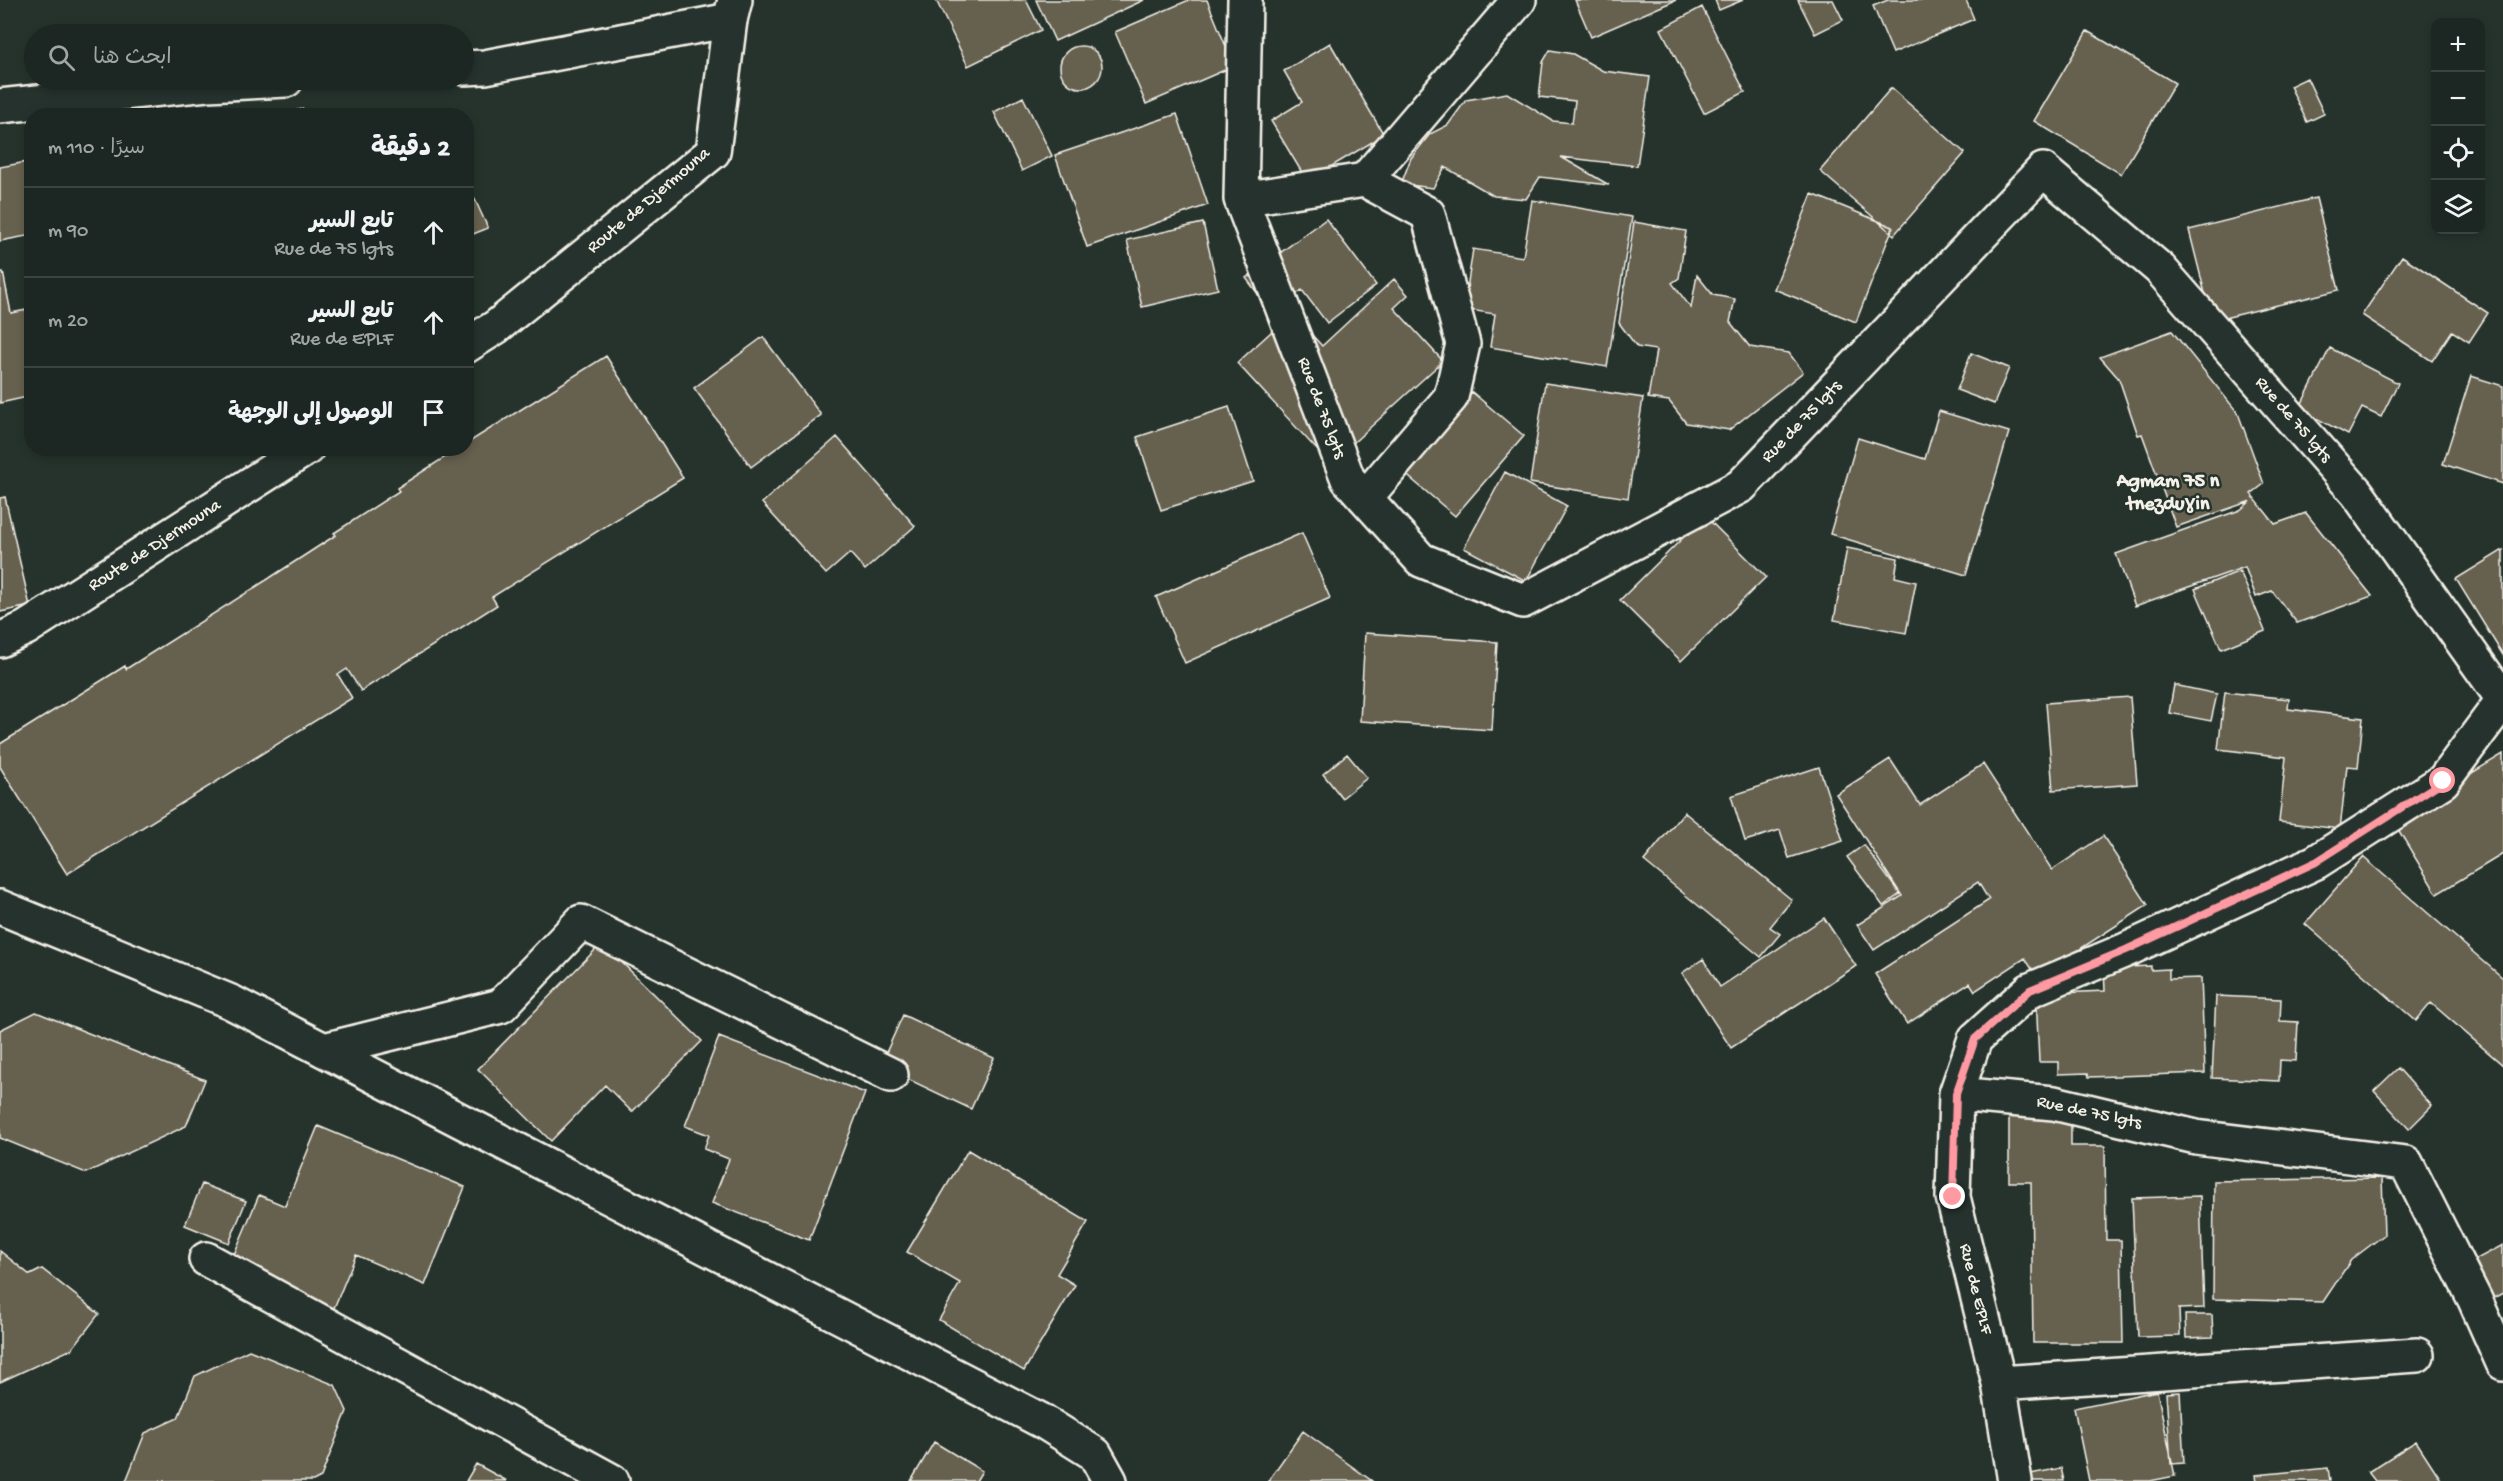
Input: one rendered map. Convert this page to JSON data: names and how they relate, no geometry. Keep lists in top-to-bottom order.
{
  "streets": {
    "street": ["Route de Djermouna", "Rue de 75 lgts", "Rue de EPLF"]
  },
  "crossings": [
    ["Rue de 75 lgts", "Rue de EPLF"]
  ],
  "districts": ["Agmam 75 n tnezduɣin"],
  "page": {
    "map_buttons": ["+", "−"],
    "search": "ابحث هنا",
    "heading": ["2 دقيقة", "سيرًا · 110 m"],
    "list": [
      ["تابع السير", "Rue de 75 lgts", "90 m"],
      ["تابع السير", "Rue de EPLF", "20 m"],
      "الوصول إلى الوجهة"
    ]
  }
}
